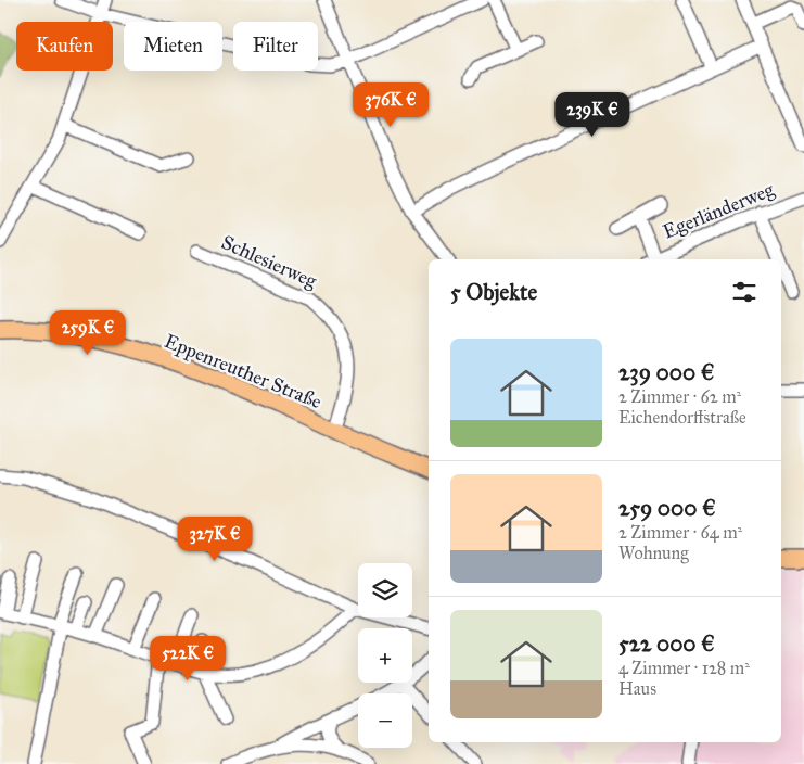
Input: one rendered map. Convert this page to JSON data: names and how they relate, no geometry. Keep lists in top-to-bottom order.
{
  "streets": {
    "main road": ["Eppenreuther Straße"],
    "street": ["Egerländerweg", "Schlesierweg"]
  },
  "crossings": [
    ["Schlesierweg", "Eppenreuther Straße"]
  ],
  "page": {
    "chip": ["Kaufen", "Mieten", "Filter"],
    "price": [
      "376K €",
      "239K €",
      "259K €",
      "327K €",
      "522K €"
    ],
    "heading": "5 Objekte",
    "list": [
      {
        "name": "239 000 €",
        "note": "2 Zimmer · 62 m² · Eichendorffstraße"
      },
      {
        "name": "259 000 €",
        "note": "2 Zimmer · 64 m² · Wohnung"
      },
      {
        "name": "522 000 €",
        "note": "4 Zimmer · 128 m² · Haus"
      }
    ],
    "map_buttons": ["+", "−"]
  }
}
